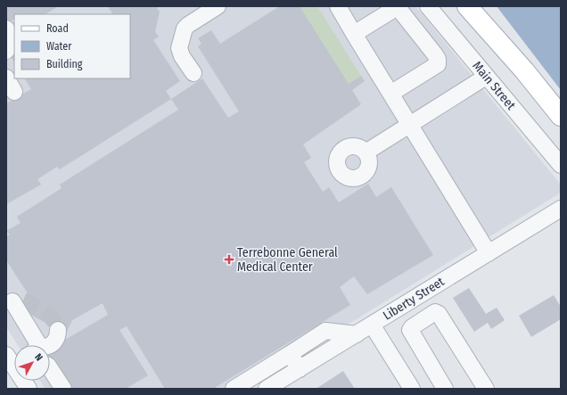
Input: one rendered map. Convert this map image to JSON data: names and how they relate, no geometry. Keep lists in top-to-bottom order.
{
  "streets": {
    "street": ["Main Street", "Liberty Street"]
  },
  "places": {
    "health": ["Terrebonne General Medical Center"]
  },
  "legend": ["Road", "Water", "Building"],
  "north": "top right"
}
